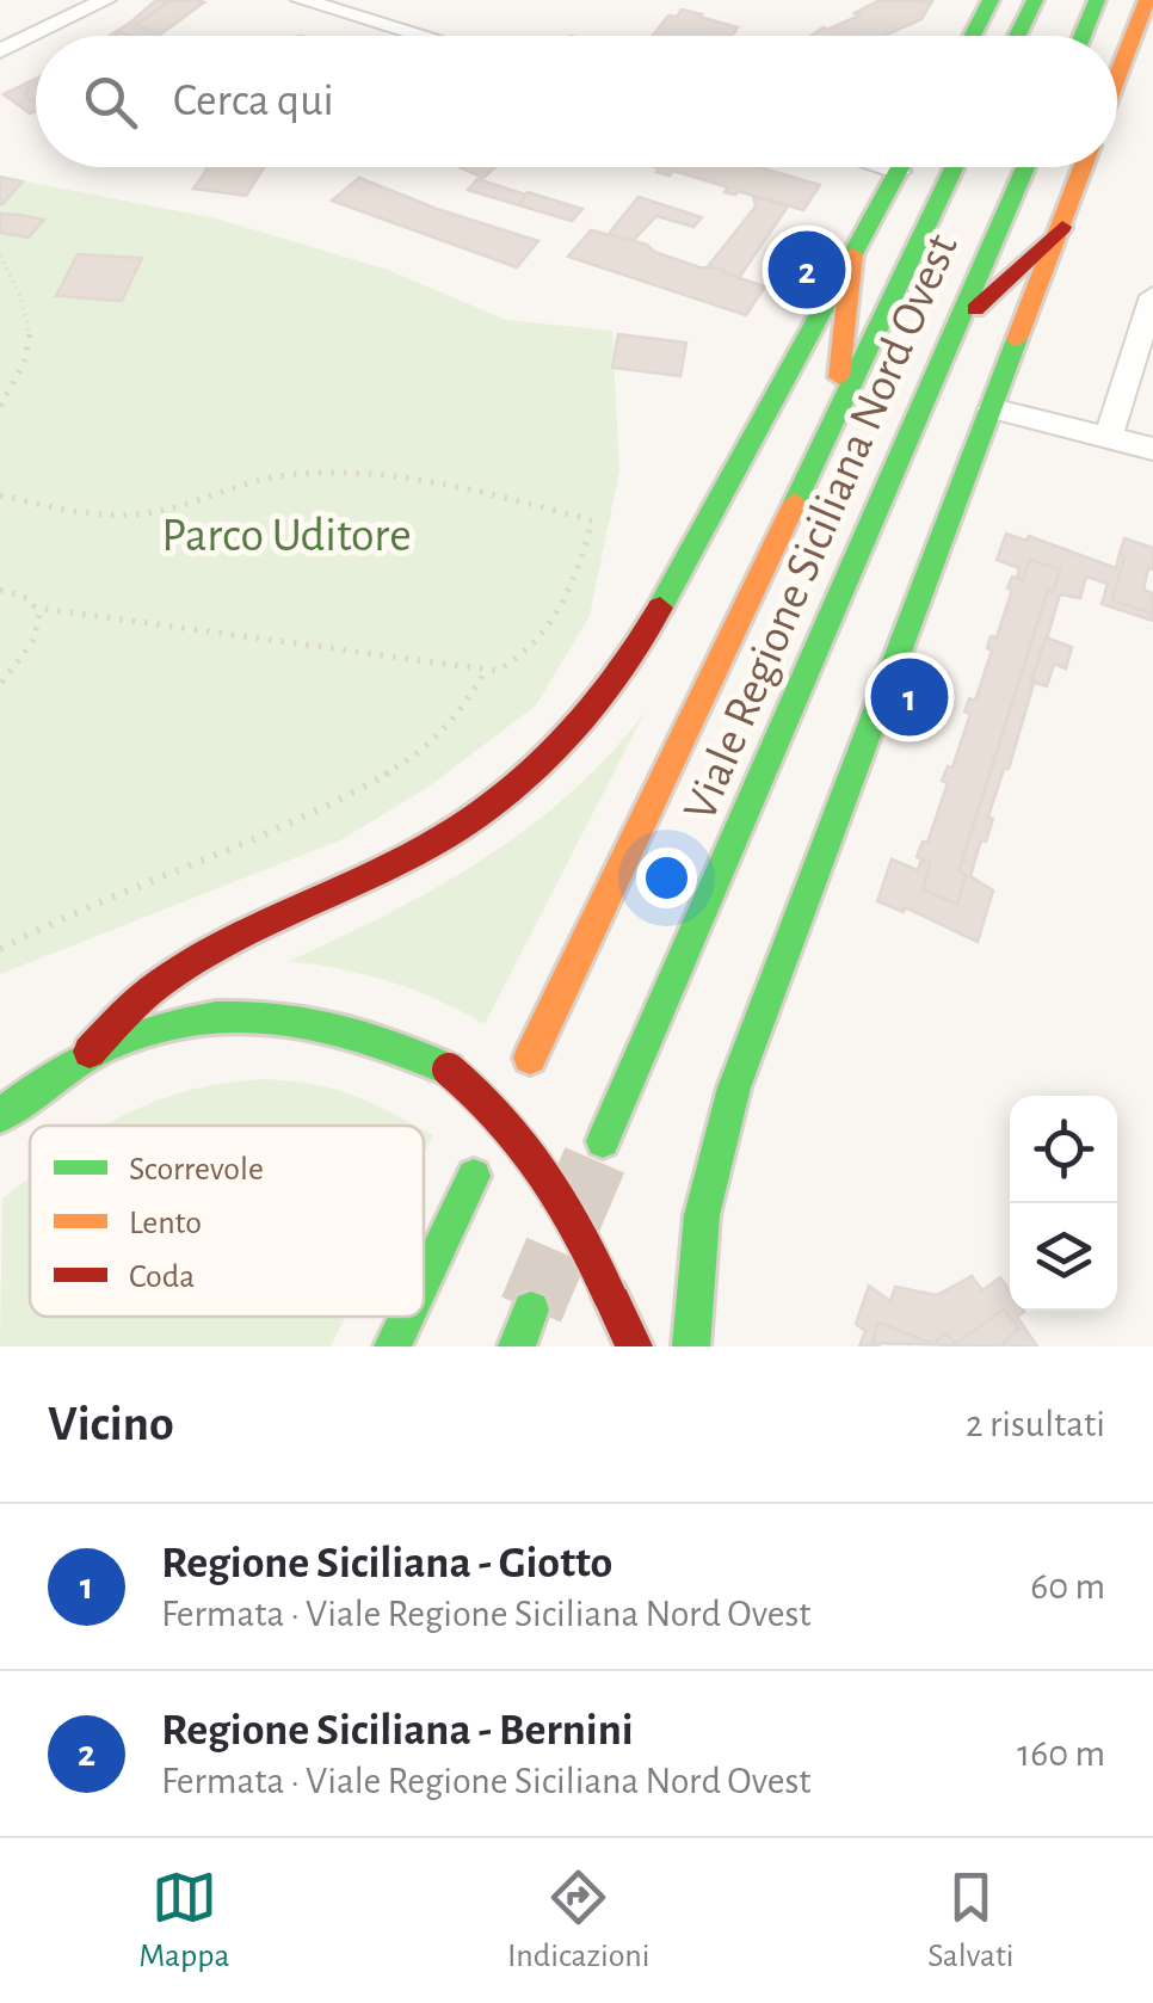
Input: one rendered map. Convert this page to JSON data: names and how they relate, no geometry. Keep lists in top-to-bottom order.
{
  "streets": {
    "street": ["Viale Regione Siciliana Nord Ovest"]
  },
  "parks": ["Parco Uditore"],
  "legend": ["Scorrevole", "Lento", "Coda"],
  "page": {
    "search": "Cerca qui",
    "pins": ["2", "1"],
    "heading": ["Vicino", "2 risultati"],
    "list": [
      {
        "mark": "1",
        "name": "Regione Siciliana - Giotto",
        "note": "Fermata · Viale Regione Siciliana Nord Ovest",
        "value": "60 m"
      },
      {
        "mark": "2",
        "name": "Regione Siciliana - Bernini",
        "note": "Fermata · Viale Regione Siciliana Nord Ovest",
        "value": "160 m"
      }
    ],
    "nav": ["Mappa", "Indicazioni", "Salvati"]
  }
}
